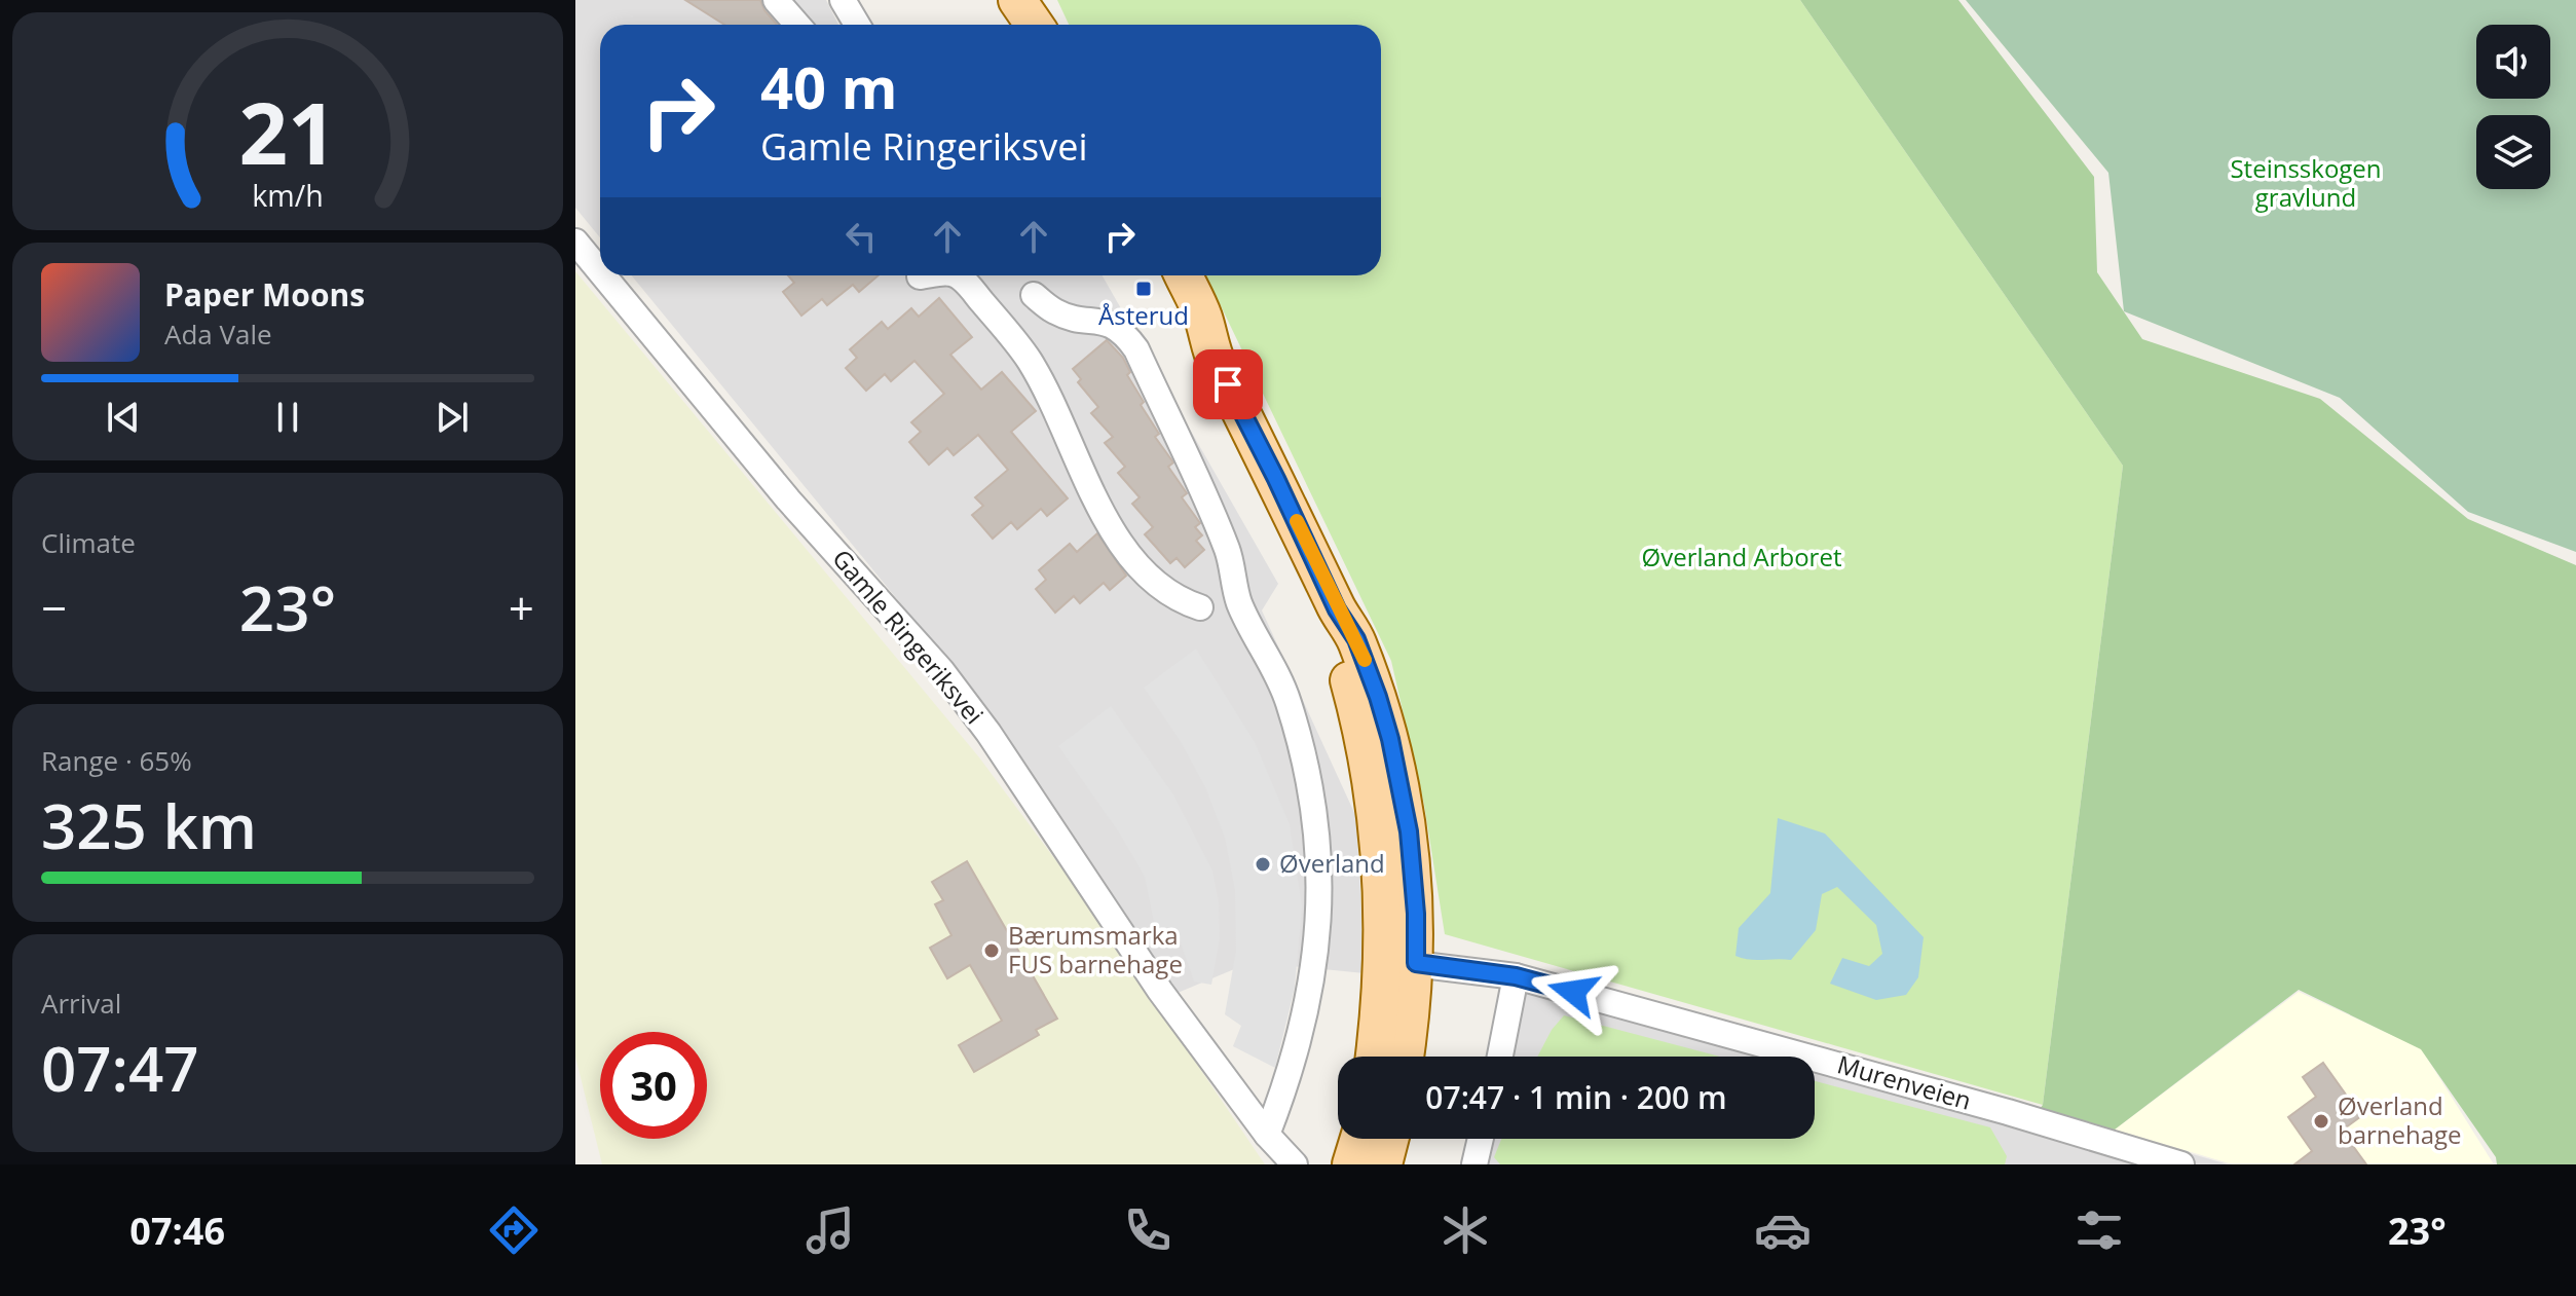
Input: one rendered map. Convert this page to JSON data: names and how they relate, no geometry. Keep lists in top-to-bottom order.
{
  "streets": {
    "street": ["Gamle Ringeriksvei", "Murenveien"]
  },
  "parks": ["Steinsskogen gravlund", "Øverland Arboret"],
  "places": {
    "transit": ["Åsterud"],
    "other": ["Øverland", "Bærumsmarka FUS barnehage", "Øverland barnehage"]
  },
  "page": {
    "turn": ["40 m", "Gamle Ringeriksvei"],
    "song": ["Paper Moons", "Ada Vale"],
    "tile": [
      "Climate",
      ["Range · 65%", "325 km"],
      ["Arrival", "07:47"]
    ],
    "heat": ["−", "23°", "+"],
    "limit": "30",
    "trip": "07:47 · 1 min · 200 m",
    "tabs": ["07:46", "23°"],
    "gauge": ["21", "km/h"]
  }
}
